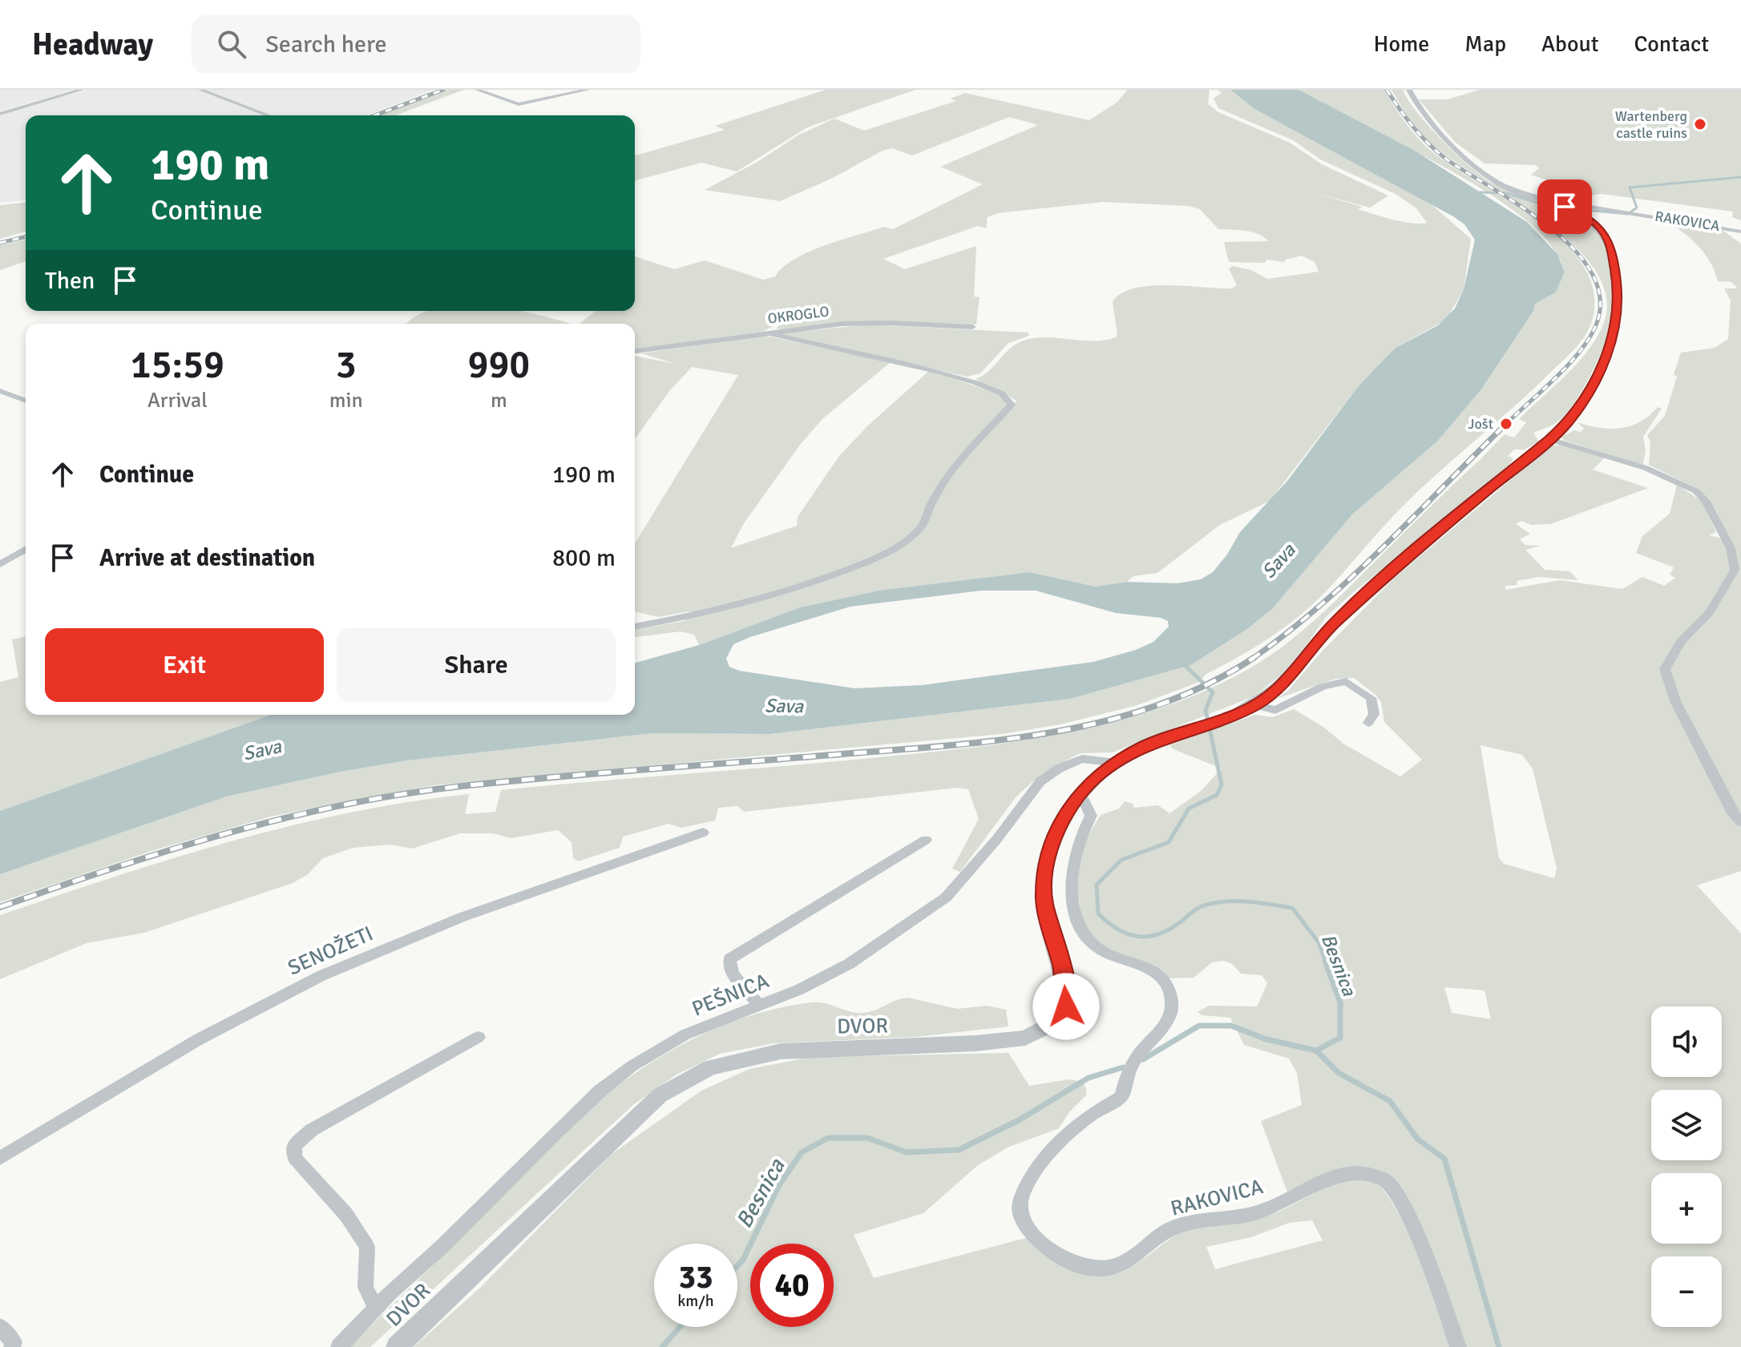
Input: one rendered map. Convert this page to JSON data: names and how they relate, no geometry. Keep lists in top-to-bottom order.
{
  "streets": {
    "street": [
      "RAKOVICA",
      "OKROGLO",
      "SENOŽETI",
      "PEŠNICA",
      "DVOR"
    ]
  },
  "crossings": [
    ["RAKOVICA", "DVOR"],
    ["PEŠNICA", "DVOR"]
  ],
  "water": ["Sava", "Besnica"],
  "places": ["Wartenberg castle ruins", "Jošt"],
  "page": {
    "header": "Headway",
    "search": "Search here",
    "nav": [
      "Home",
      "Map",
      "About",
      "Contact"
    ],
    "turn": ["190 m", "Continue"],
    "then": "Then",
    "eta": [
      "15:59",
      "Arrival",
      "3",
      "min",
      "990",
      "m"
    ],
    "list": [
      {
        "name": "Continue",
        "value": "190 m"
      },
      {
        "name": "Arrive at destination",
        "value": "800 m"
      }
    ],
    "buttons": ["Exit", "Share"],
    "map_buttons": ["+", "−"],
    "speed": "33 km/h",
    "limit": "40"
  }
}
